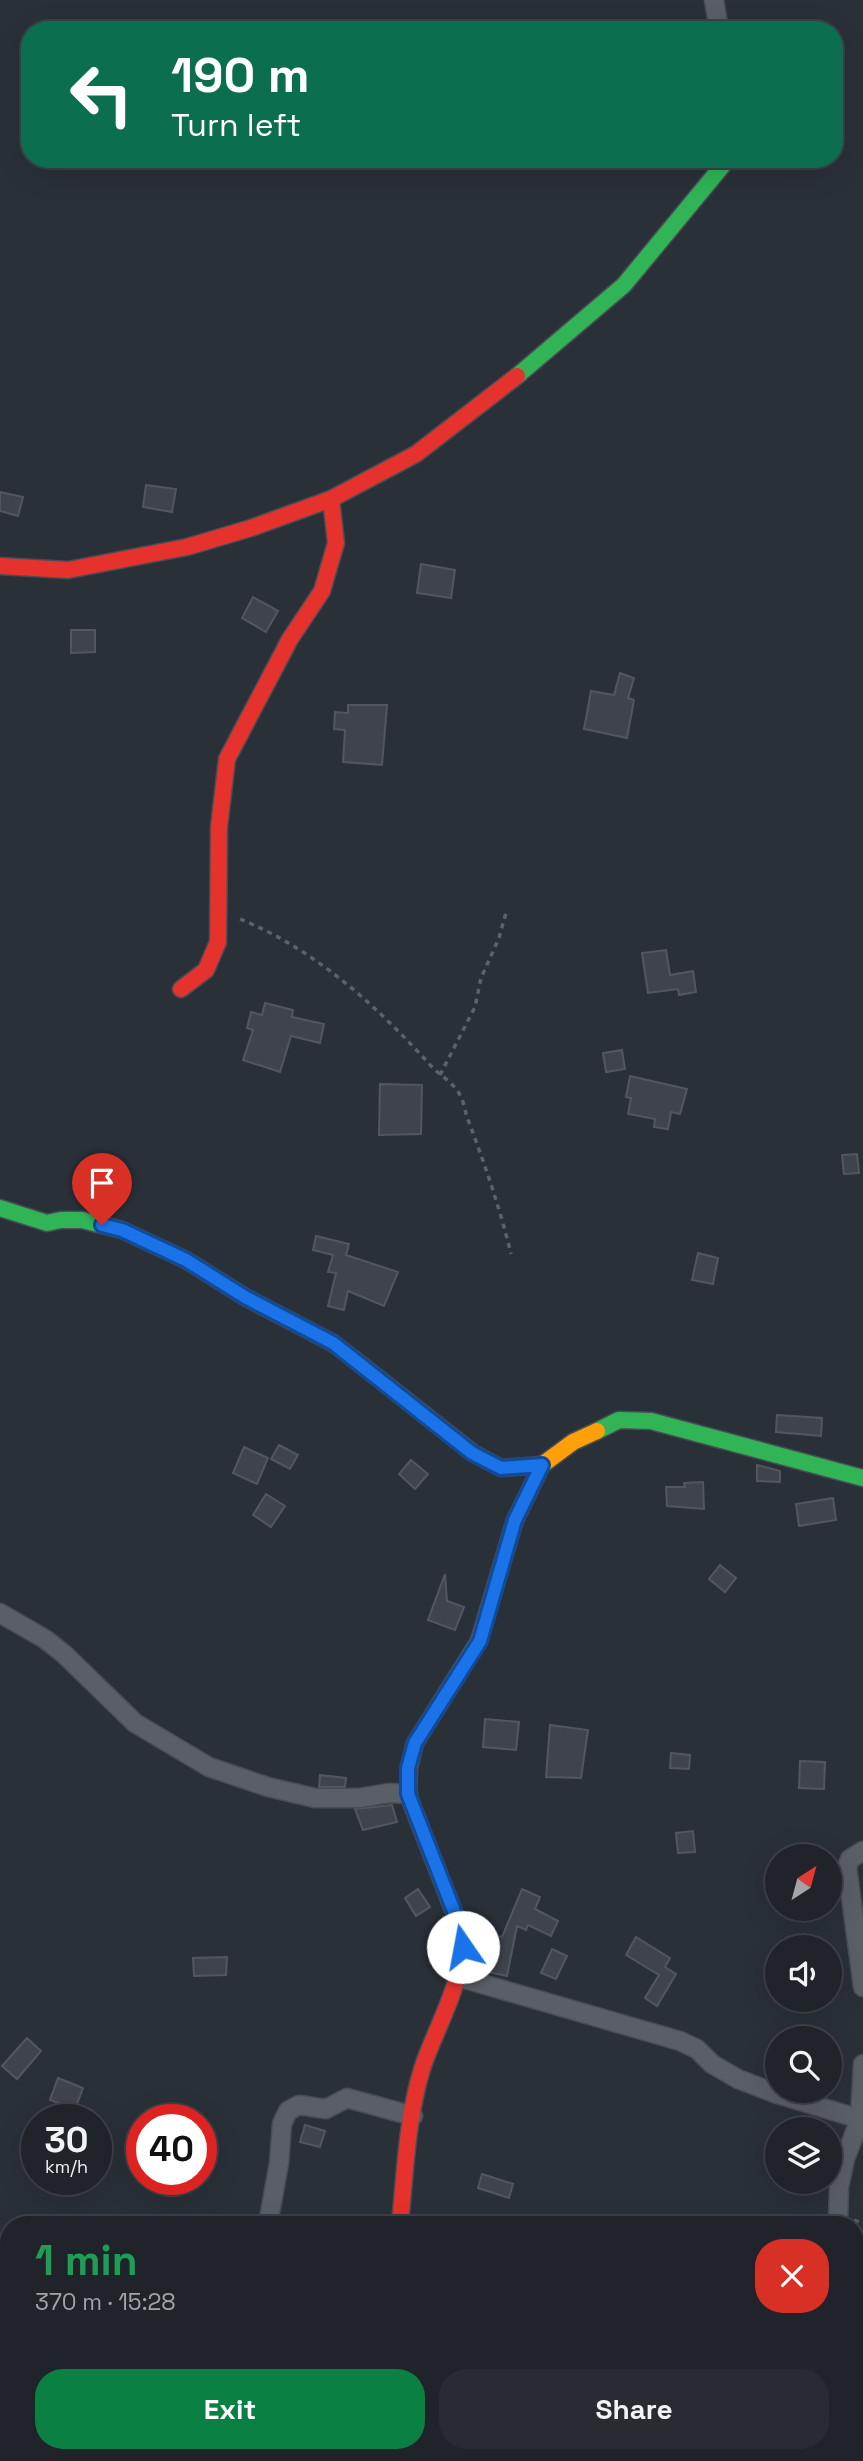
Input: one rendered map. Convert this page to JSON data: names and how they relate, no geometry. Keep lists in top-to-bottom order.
{
  "north": "top right",
  "page": {
    "turn": ["190 m", "Turn left"],
    "speed": "30 km/h",
    "limit": "40",
    "heading": ["1 min", "370 m · 15:28"],
    "buttons": ["Exit", "Share"]
  }
}
